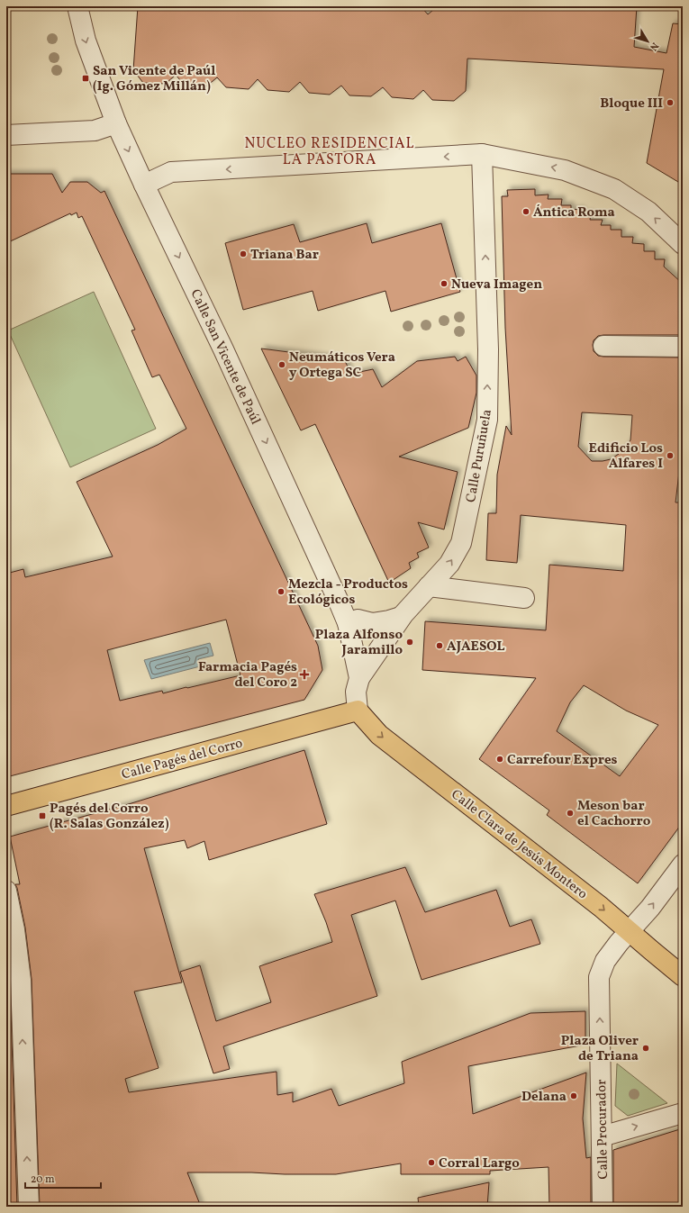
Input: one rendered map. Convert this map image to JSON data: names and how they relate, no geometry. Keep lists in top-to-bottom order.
{
  "streets": {
    "main road": ["Calle Pagés del Corro", "Calle Clara de Jesús Montero"],
    "street": ["Calle San Vicente de Paúl", "Calle Puruñuela", "Calle Procurador"]
  },
  "crossings": [
    ["Calle San Vicente de Paúl", "Calle Puruñuela"],
    ["Calle San Vicente de Paúl", "Calle Pagés del Corro"],
    ["Calle San Vicente de Paúl", "Calle Clara de Jesús Montero"],
    ["Calle Pagés del Corro", "Calle Clara de Jesús Montero"],
    ["Calle Clara de Jesús Montero", "Calle Procurador"]
  ],
  "one_way": [
    "Calle San Vicente de Paúl",
    "Calle Puruñuela",
    "Calle Clara de Jesús Montero",
    "Calle Procurador"
  ],
  "districts": ["NUCLEO RESIDENCIAL LA PASTORA"],
  "places": {
    "transit": ["San Vicente de Paúl (Ig. Gómez Millán)", "Pagés del Corro (R. Salas González)"],
    "other": [
      "Bloque III",
      "Ántica Roma",
      "Triana Bar",
      "Nueva Imagen",
      "Neumáticos Vera y Ortega SC",
      "Edificio Los Alfares I",
      "Mezcla - Productos Ecológicos",
      "Plaza Alfonso Jaramillo",
      "AJAESOL",
      "Carrefour Expres",
      "Meson bar el Cachorro",
      "Plaza Oliver de Triana",
      "Delana",
      "Corral Largo"
    ],
    "health": ["Farmacia Pagés del Coro 2"]
  },
  "scale_bar": "20 m",
  "north": "bottom right"
}
